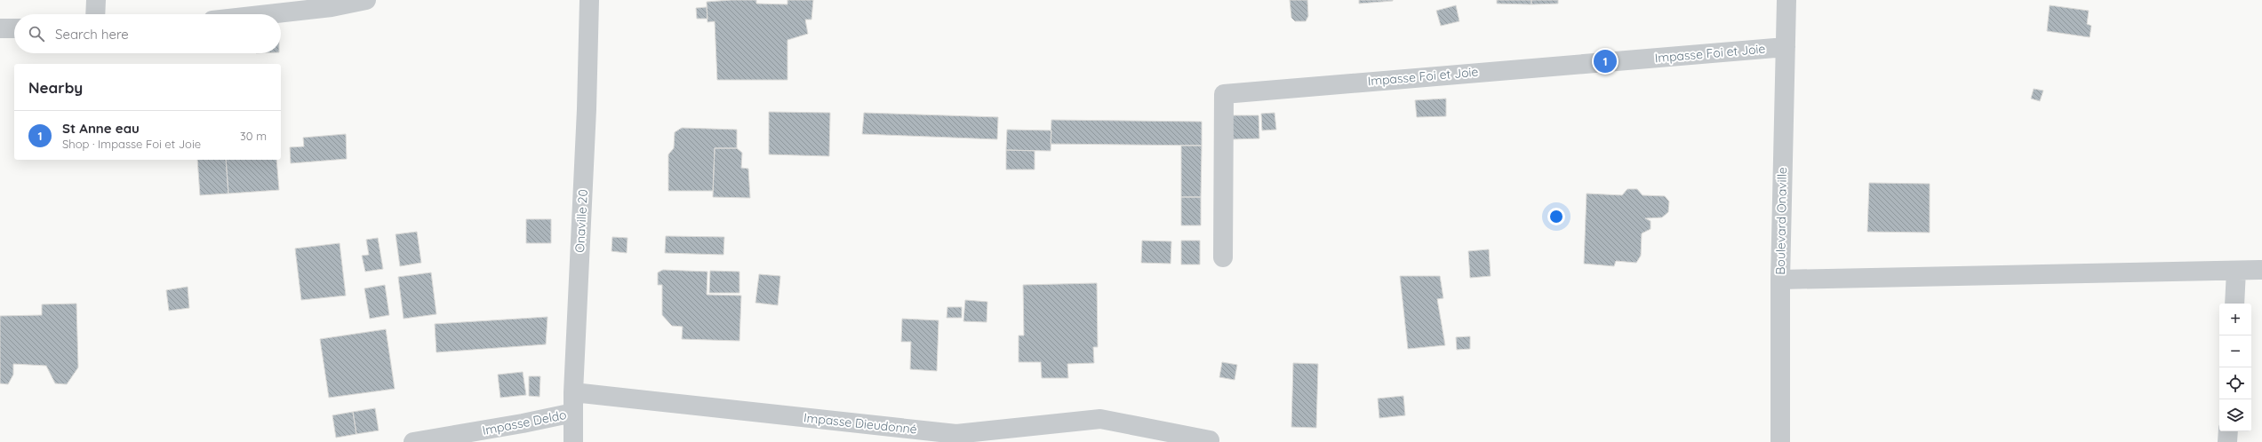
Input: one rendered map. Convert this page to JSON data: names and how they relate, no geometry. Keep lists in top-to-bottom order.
{
  "streets": {
    "street": [
      "Impasse Foi et Joie",
      "Onaville 20",
      "Boulevard Onaville",
      "Impasse Deldo",
      "Impasse Dieudonné"
    ]
  },
  "crossings": [
    ["Impasse Foi et Joie", "Boulevard Onaville"],
    ["Onaville 20", "Impasse Deldo"],
    ["Onaville 20", "Impasse Dieudonné"]
  ],
  "page": {
    "search": "Search here",
    "pins": "1",
    "heading": "Nearby",
    "list": [
      {
        "mark": "1",
        "name": "St Anne eau",
        "note": "Shop · Impasse Foi et Joie",
        "value": "30 m"
      }
    ],
    "map_buttons": ["+", "−"]
  }
}
